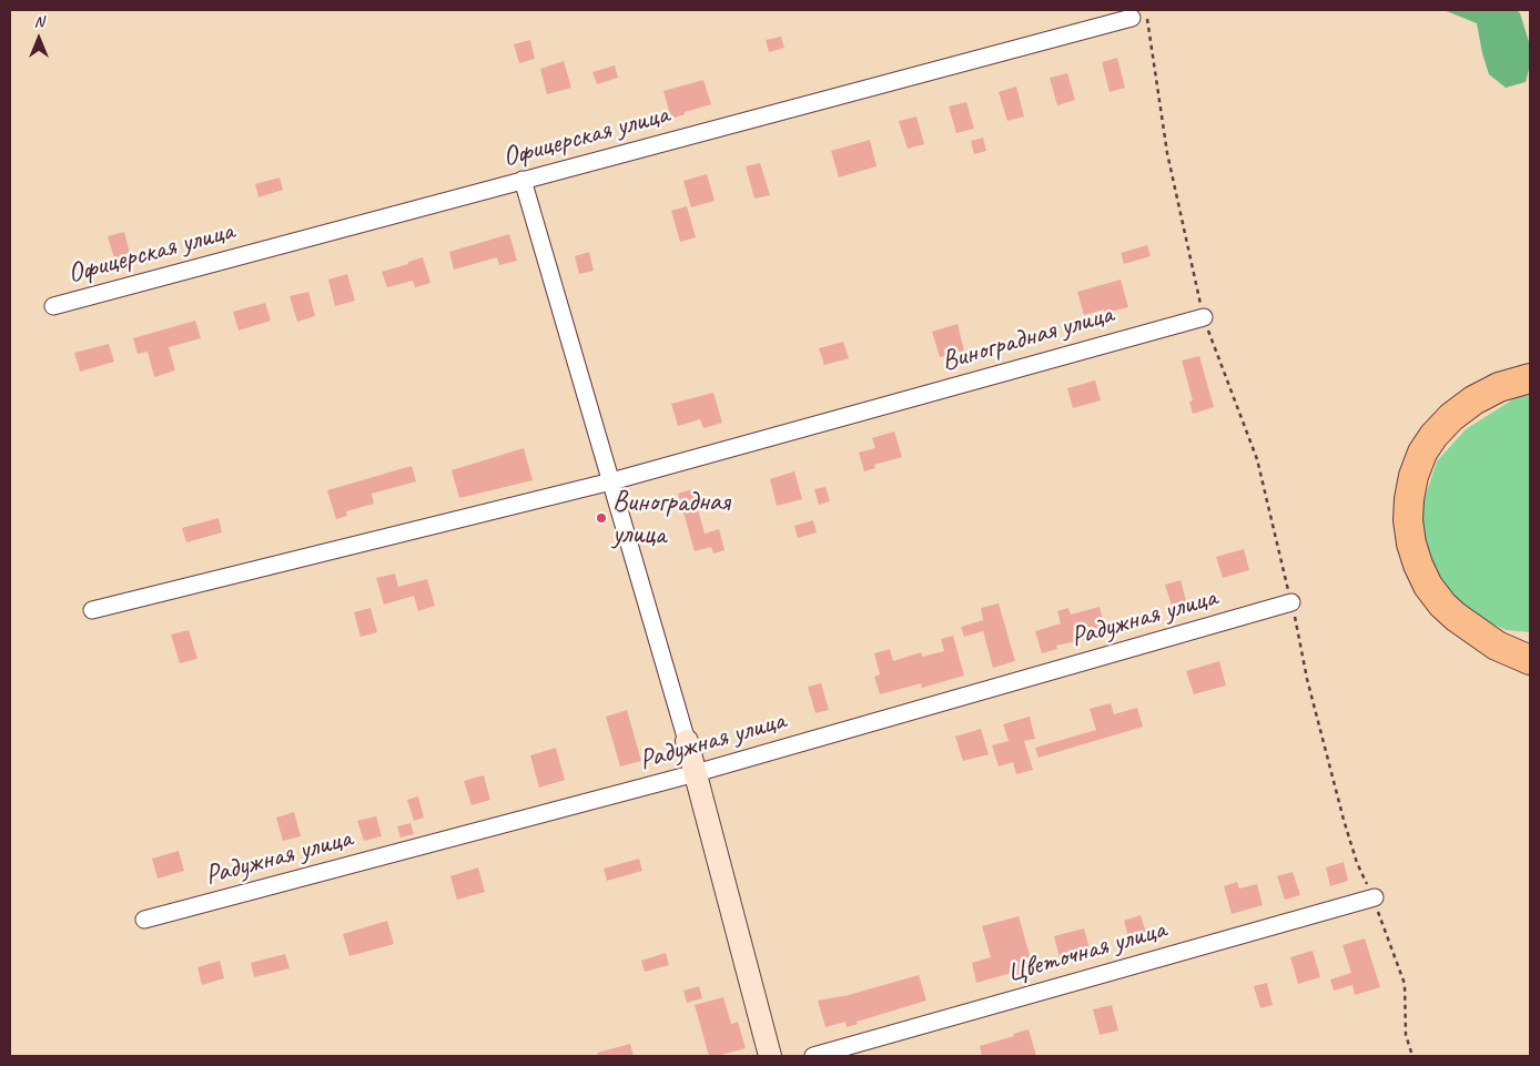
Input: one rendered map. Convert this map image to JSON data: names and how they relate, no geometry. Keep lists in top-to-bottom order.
{
  "streets": {
    "street": [
      "Офицерская улица",
      "Виноградная улица",
      "Радужная улица",
      "Цветочная улица"
    ]
  },
  "places": ["Виноградная улица"],
  "north": "top"
}
